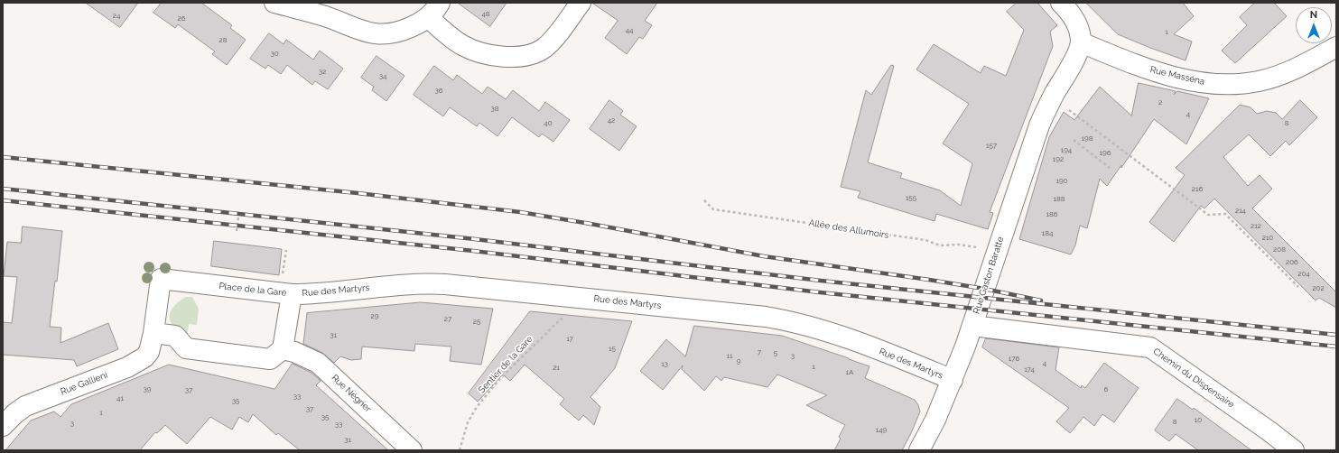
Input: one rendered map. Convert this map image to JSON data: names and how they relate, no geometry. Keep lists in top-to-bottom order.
{
  "streets": {
    "street": [
      "Rue Masséna",
      "Rue Gaston Baratte",
      "Place de la Gare",
      "Rue des Martyrs",
      "Chemin du Dispensaire",
      "Rue Gallieni",
      "Rue Négrier"
    ],
    "path": ["Allée des Allumoirs", "Sentier de la Gare"]
  },
  "crossings": [
    ["Rue Masséna", "Rue Gaston Baratte"],
    ["Allée des Allumoirs", "Rue Gaston Baratte"],
    ["Rue Gaston Baratte", "Rue des Martyrs"],
    ["Rue Gaston Baratte", "Chemin du Dispensaire"],
    ["Place de la Gare", "Rue des Martyrs"],
    ["Place de la Gare", "Rue Gallieni"],
    ["Place de la Gare", "Rue Négrier"],
    ["Rue des Martyrs", "Sentier de la Gare"]
  ],
  "house_numbers": [
    "48",
    "24",
    "26",
    "44",
    "1",
    "28",
    "30",
    "32",
    "34",
    "36",
    "2",
    "38",
    "4",
    "42",
    "40",
    "8",
    "198",
    "157",
    "194",
    "196",
    "192",
    "190",
    "216",
    "155",
    "188",
    "214",
    "186",
    "212",
    "184",
    "210",
    "208",
    "206",
    "204",
    "202",
    "29",
    "27",
    "25",
    "31",
    "17",
    "15",
    "7",
    "5",
    "11",
    "3",
    "176",
    "9",
    "4",
    "13",
    "1",
    "21",
    "174",
    "1A",
    "39",
    "6",
    "37",
    "33",
    "41",
    "35",
    "37",
    "1",
    "35",
    "10",
    "8",
    "3",
    "33",
    "149",
    "31"
  ],
  "north": "top"
}
